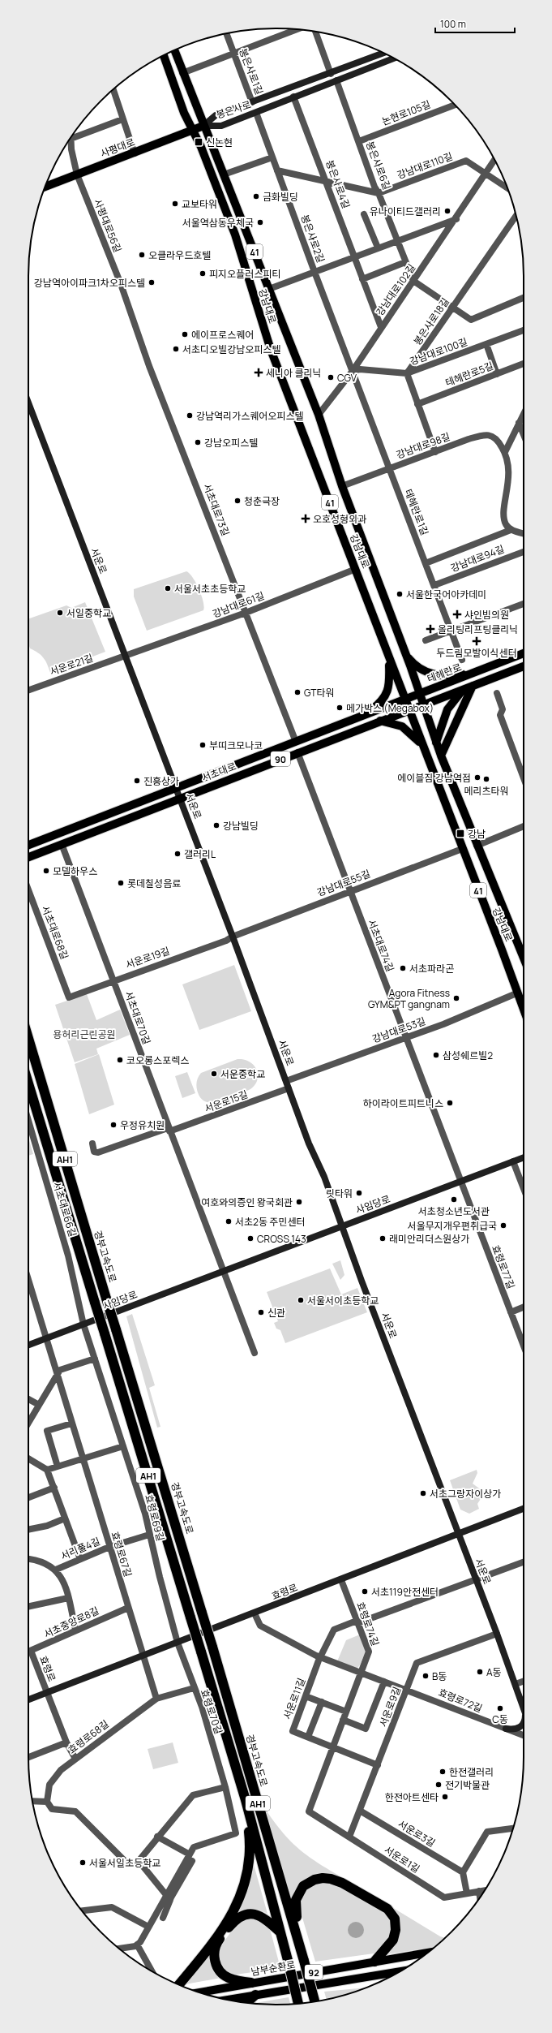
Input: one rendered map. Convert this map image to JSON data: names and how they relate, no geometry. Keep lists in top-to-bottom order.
{
  "streets": {
    "highway": ["AH1", "경부고속도로"],
    "main road": [
      "봉은사로",
      "사평대로",
      "41",
      "강남대로",
      "서운로",
      "테헤란로",
      "90",
      "서초대로",
      "사임당로",
      "효령로",
      "남부순환로",
      "92"
    ],
    "street": [
      "봉은사로1길",
      "논현로105길",
      "봉은사로6길",
      "강남대로110길",
      "봉은사로4길",
      "사평대로56길",
      "봉은사로2길",
      "강남대로102길",
      "봉은사로18길",
      "강남대로100길",
      "테헤란로5길",
      "강남대로98길",
      "서초대로73길",
      "테헤란로1길",
      "강남대로94길",
      "강남대로61길",
      "서운로21길",
      "강남대로55길",
      "서초대로68길",
      "서초대로74길",
      "서운로19길",
      "서초대로70길",
      "강남대로53길",
      "서운로15길",
      "서초대로66길",
      "효령로77길",
      "효령로69길",
      "서리풀4길",
      "효령로67길",
      "서초중앙로8길",
      "효령로74길",
      "서운로11길",
      "효령로72길",
      "서운로9길",
      "효령로70길",
      "효령로68길",
      "서운로3길",
      "서운로1길"
    ]
  },
  "crossings": [
    ["봉은사로1길", "봉은사로"],
    ["봉은사로", "사평대로"],
    ["봉은사로", "봉은사로6길"],
    ["봉은사로", "봉은사로4길"],
    ["봉은사로", "봉은사로2길"],
    ["봉은사로", "강남대로"],
    ["논현로105길", "봉은사로6길"],
    ["사평대로", "사평대로56길"],
    ["사평대로", "강남대로"],
    ["봉은사로6길", "강남대로110길"],
    ["봉은사로6길", "강남대로102길"],
    ["강남대로110길", "강남대로102길"],
    ["봉은사로4길", "강남대로102길"],
    ["사평대로56길", "서초대로73길"],
    ["봉은사로2길", "강남대로102길"],
    ["봉은사로2길", "강남대로100길"],
    ["봉은사로2길", "테헤란로1길"],
    ["강남대로102길", "강남대로"],
    ["강남대로102길", "강남대로100길"],
    ["강남대로102길", "테헤란로1길"],
    ["강남대로", "강남대로98길"],
    ["강남대로", "강남대로61길"],
    ["강남대로", "테헤란로"],
    ["강남대로", "90"],
    ["강남대로", "서초대로"],
    ["강남대로", "강남대로55길"],
    ["강남대로", "강남대로53길"],
    ["봉은사로18길", "강남대로100길"],
    ["강남대로100길", "테헤란로1길"],
    ["강남대로98길", "테헤란로1길"],
    ["서초대로73길", "강남대로61길"],
    ["서초대로73길", "서초대로"],
    ["테헤란로1길", "강남대로94길"],
    ["서운로", "강남대로61길"],
    ["서운로", "서운로21길"],
    ["서운로", "서초대로"],
    ["서운로", "강남대로55길"],
    ["서운로", "서운로19길"],
    ["서운로", "강남대로53길"],
    ["서운로", "서운로15길"],
    ["서운로", "사임당로"],
    ["서운로", "효령로"],
    ["서운로", "서운로11길"],
    ["서운로", "서운로9길"],
    ["강남대로61길", "서운로21길"],
    ["테헤란로", "서초대로"],
    ["90", "서초대로"],
    ["서초대로", "서초대로74길"],
    ["서초대로", "서초대로70길"],
    ["강남대로55길", "서초대로74길"],
    ["강남대로55길", "서운로19길"],
    ["서초대로68길", "서운로19길"],
    ["서초대로74길", "강남대로53길"],
    ["서초대로74길", "사임당로"],
    ["서초대로74길", "효령로77길"],
    ["서운로19길", "서초대로70길"],
    ["서초대로70길", "서운로15길"],
    ["서초대로70길", "사임당로"],
    ["사임당로", "서초대로66길"],
    ["사임당로", "효령로77길"],
    ["사임당로", "효령로69길"],
    ["사임당로", "효령로67길"],
    ["서초대로66길", "효령로69길"],
    ["효령로69길", "서리풀4길"],
    ["효령로69길", "효령로"],
    ["효령로69길", "효령로70길"],
    ["서리풀4길", "효령로67길"],
    ["서리풀4길", "서초중앙로8길"],
    ["효령로67길", "효령로"],
    ["효령로67길", "서초중앙로8길"],
    ["효령로", "서초중앙로8길"],
    ["효령로", "효령로74길"],
    ["효령로", "효령로72길"],
    ["효령로", "효령로70길"],
    ["효령로74길", "서운로11길"],
    ["효령로74길", "효령로72길"],
    ["효령로74길", "서운로1길"],
    ["서운로11길", "효령로72길"],
    ["서운로11길", "서운로9길"],
    ["효령로72길", "서운로9길"],
    ["서운로9길", "서운로3길"],
    ["서운로9길", "서운로1길"],
    ["효령로70길", "효령로68길"]
  ],
  "parks": ["용허리근린공원"],
  "places": {
    "transit": ["신논현", "강남"],
    "other": [
      "금화빌딩",
      "교보타워",
      "유나이티드갤러리",
      "서울역삼동우체국",
      "오클라우드호텔",
      "피지오플러스피티",
      "강남역아이파크1차오피스텔",
      "에이프로스퀘어",
      "서초디오빌강남오피스텔",
      "CGV",
      "강남역리가스퀘어오피스텔",
      "강남오피스텔",
      "청춘극장",
      "서울서초초등학교",
      "서울한국어아카데미",
      "서일중학교",
      "GT타워",
      "메가박스 (Megabox)",
      "부띠크모나코",
      "에이블짐 강남역점",
      "메리츠타워",
      "진흥상가",
      "강남빌딩",
      "갤러리L",
      "모델하우스",
      "롯데칠성음료",
      "서초파라곤",
      "Agora Fitness GYM&PT gangnam",
      "삼성쉐르빌2",
      "코오롱스포렉스",
      "서운중학교",
      "하이라이트피트니스",
      "우정유치원",
      "릿타워",
      "서초청소년도서관",
      "여호와의증인 왕국회관",
      "서초2동 주민센터",
      "서울무지개우편취급국",
      "CROSS 143",
      "래미안리더스원상가",
      "서울서이초등학교",
      "신관",
      "서초그랑자이상가",
      "서초119안전센터",
      "A동",
      "B동",
      "C동",
      "한전갤러리",
      "전기박물관",
      "한전아트센타",
      "서울서일초등학교"
    ],
    "health": [
      "세니아 클리닉",
      "오호성형외과",
      "샤인빔의원",
      "올리팅리프팅클리닉",
      "두드림모발이식센터"
    ]
  },
  "scale_bar": "100 m"
}
